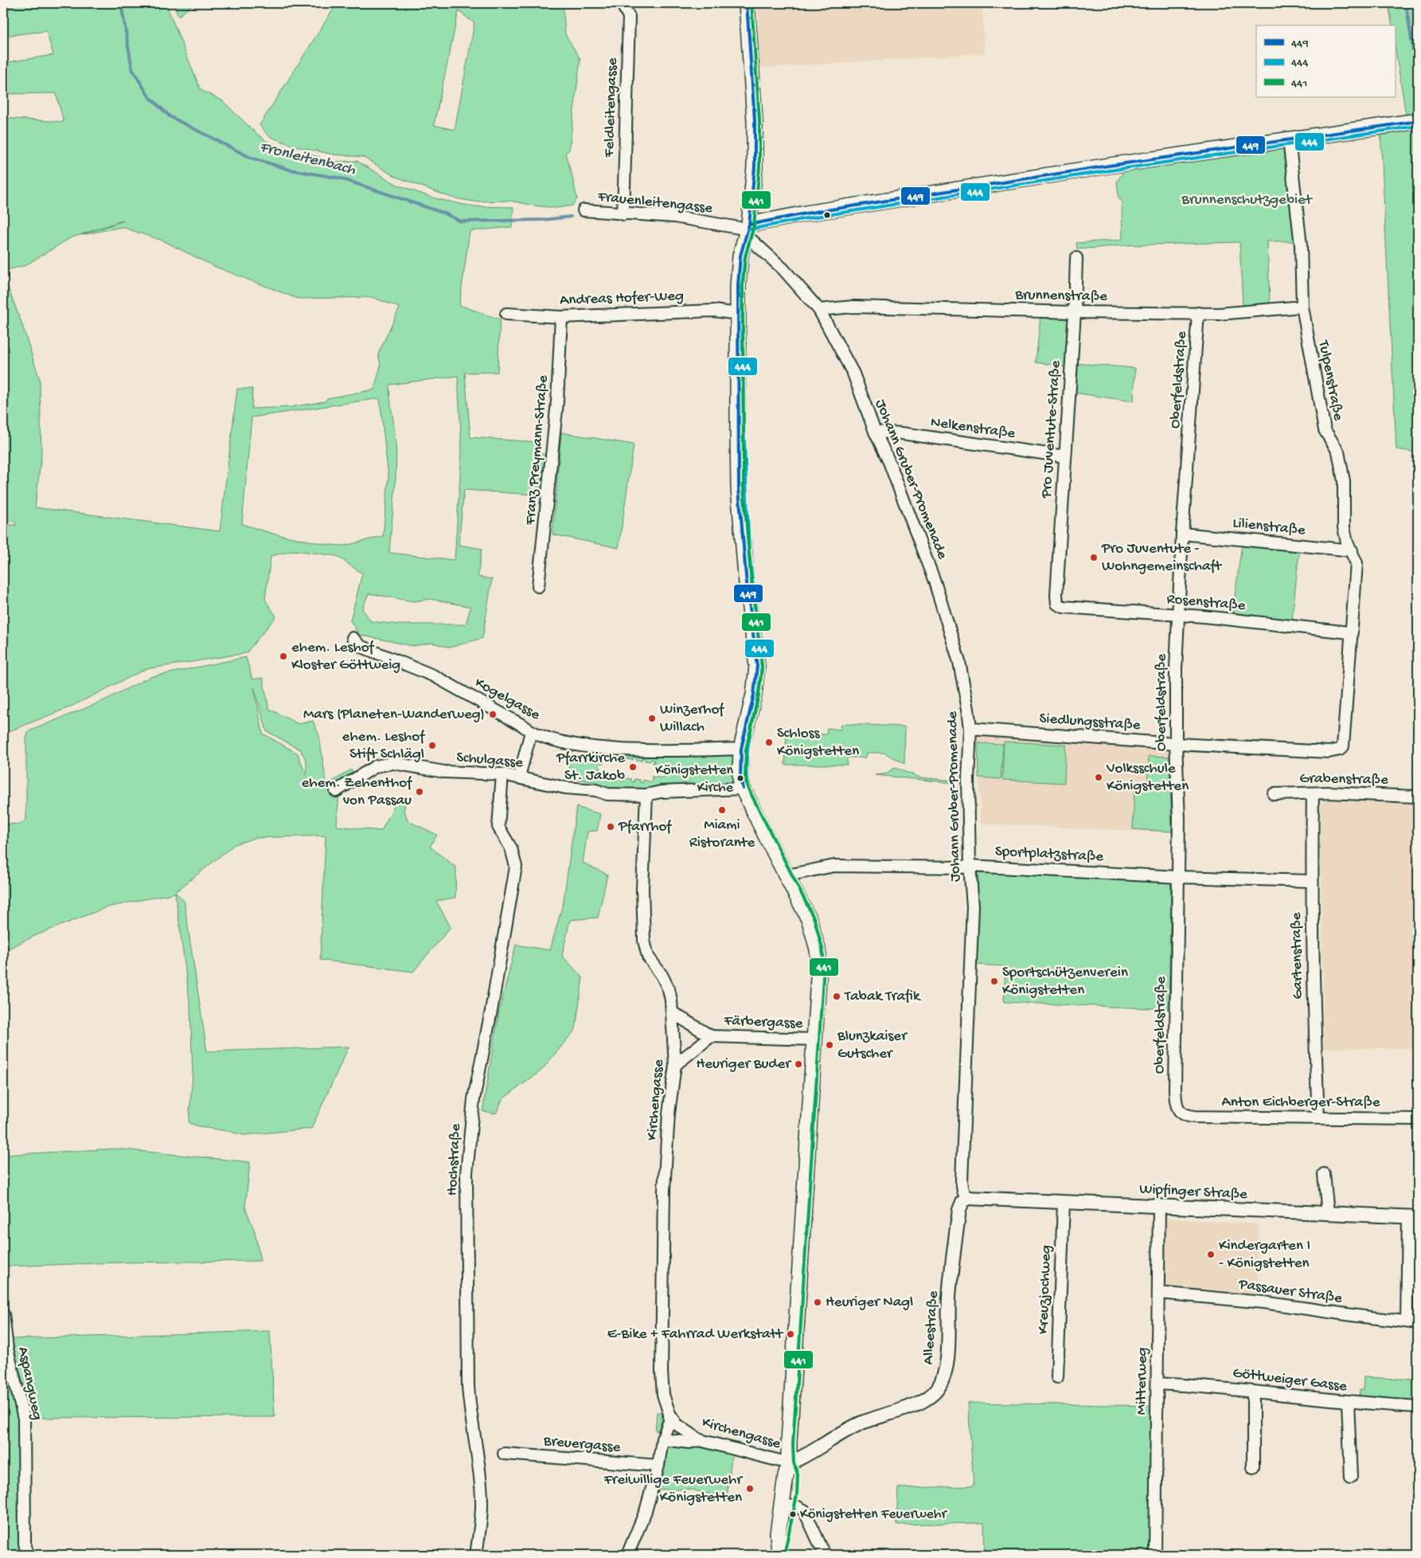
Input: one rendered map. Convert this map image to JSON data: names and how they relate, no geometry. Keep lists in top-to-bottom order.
{
  "streets": {
    "street": [
      "Feldleitengasse",
      "Frauenleitengasse",
      "Brunnenstraße",
      "Andreas Hofer-Weg",
      "Oberfeldstraße",
      "Tulpenstraße",
      "Nelkenstraße",
      "Pro Juventute-Straße",
      "Franz Preymann-Straße",
      "Johann Gruber-Promenade",
      "Lilienstraße",
      "Rosenstraße",
      "Kogelgasse",
      "Siedlungsstraße",
      "Schulgasse",
      "Grabenstraße",
      "Sportplatzstraße",
      "Gartenstraße",
      "Färbergasse",
      "Kirchengasse",
      "Anton Eichberger-Straße",
      "Hochstraße",
      "Wipfinger Straße",
      "Kreuzjochweg",
      "Passauer Straße",
      "Alleestraße",
      "Göttweiger Gasse",
      "Mitterweg",
      "Aspangweg",
      "Breuergasse"
    ]
  },
  "crossings": [
    ["Feldleitengasse", "Frauenleitengasse"],
    ["Frauenleitengasse", "Johann Gruber-Promenade"],
    ["Brunnenstraße", "Oberfeldstraße"],
    ["Brunnenstraße", "Tulpenstraße"],
    ["Brunnenstraße", "Pro Juventute-Straße"],
    ["Brunnenstraße", "Johann Gruber-Promenade"],
    ["Andreas Hofer-Weg", "Franz Preymann-Straße"],
    ["Oberfeldstraße", "Lilienstraße"],
    ["Oberfeldstraße", "Rosenstraße"],
    ["Oberfeldstraße", "Siedlungsstraße"],
    ["Oberfeldstraße", "Sportplatzstraße"],
    ["Oberfeldstraße", "Anton Eichberger-Straße"],
    ["Tulpenstraße", "Lilienstraße"],
    ["Tulpenstraße", "Rosenstraße"],
    ["Tulpenstraße", "Siedlungsstraße"],
    ["Nelkenstraße", "Pro Juventute-Straße"],
    ["Nelkenstraße", "Johann Gruber-Promenade"],
    ["Pro Juventute-Straße", "Rosenstraße"],
    ["Johann Gruber-Promenade", "Siedlungsstraße"],
    ["Johann Gruber-Promenade", "Sportplatzstraße"],
    ["Johann Gruber-Promenade", "Wipfinger Straße"],
    ["Johann Gruber-Promenade", "Alleestraße"],
    ["Schulgasse", "Kirchengasse"],
    ["Schulgasse", "Hochstraße"],
    ["Grabenstraße", "Gartenstraße"],
    ["Sportplatzstraße", "Gartenstraße"],
    ["Gartenstraße", "Anton Eichberger-Straße"],
    ["Färbergasse", "Kirchengasse"],
    ["Kirchengasse", "Alleestraße"],
    ["Wipfinger Straße", "Kreuzjochweg"],
    ["Wipfinger Straße", "Alleestraße"],
    ["Wipfinger Straße", "Mitterweg"],
    ["Passauer Straße", "Mitterweg"],
    ["Göttweiger Gasse", "Mitterweg"]
  ],
  "water": ["Fronleitenbach"],
  "parks": ["Brunnenschutzgebiet"],
  "places": [
    "Pro Juventute - Wohngemeinschaft",
    "ehem. Leshof Kloster Göttweig",
    "Mars (Planeten-Wanderweg)",
    "Winzerhof Willach",
    "Schloss Königstetten",
    "ehem. Leshof Stift Schlägl",
    "Pfarrkirche St. Jakob",
    "Volksschule Königstetten",
    "Königstetten Kirche",
    "ehem. Zehenthof von Passau",
    "Miami Ristorante",
    "Pfarrhof",
    "Sportschützenverein Königstetten",
    "Tabak Trafik",
    "Blunzkaiser Gutscher",
    "Heuriger Buder",
    "Kindergarten I - Königstetten",
    "Heuriger Nagl",
    "E-Bike + Fahrrad Werkstatt",
    "Freiwillige Feuerwehr Königstetten",
    "Königstetten Feuerwehr"
  ],
  "lines": ["transit line 449", "transit line 441", "transit line 444"],
  "legend": ["449", "444", "441"]
}
